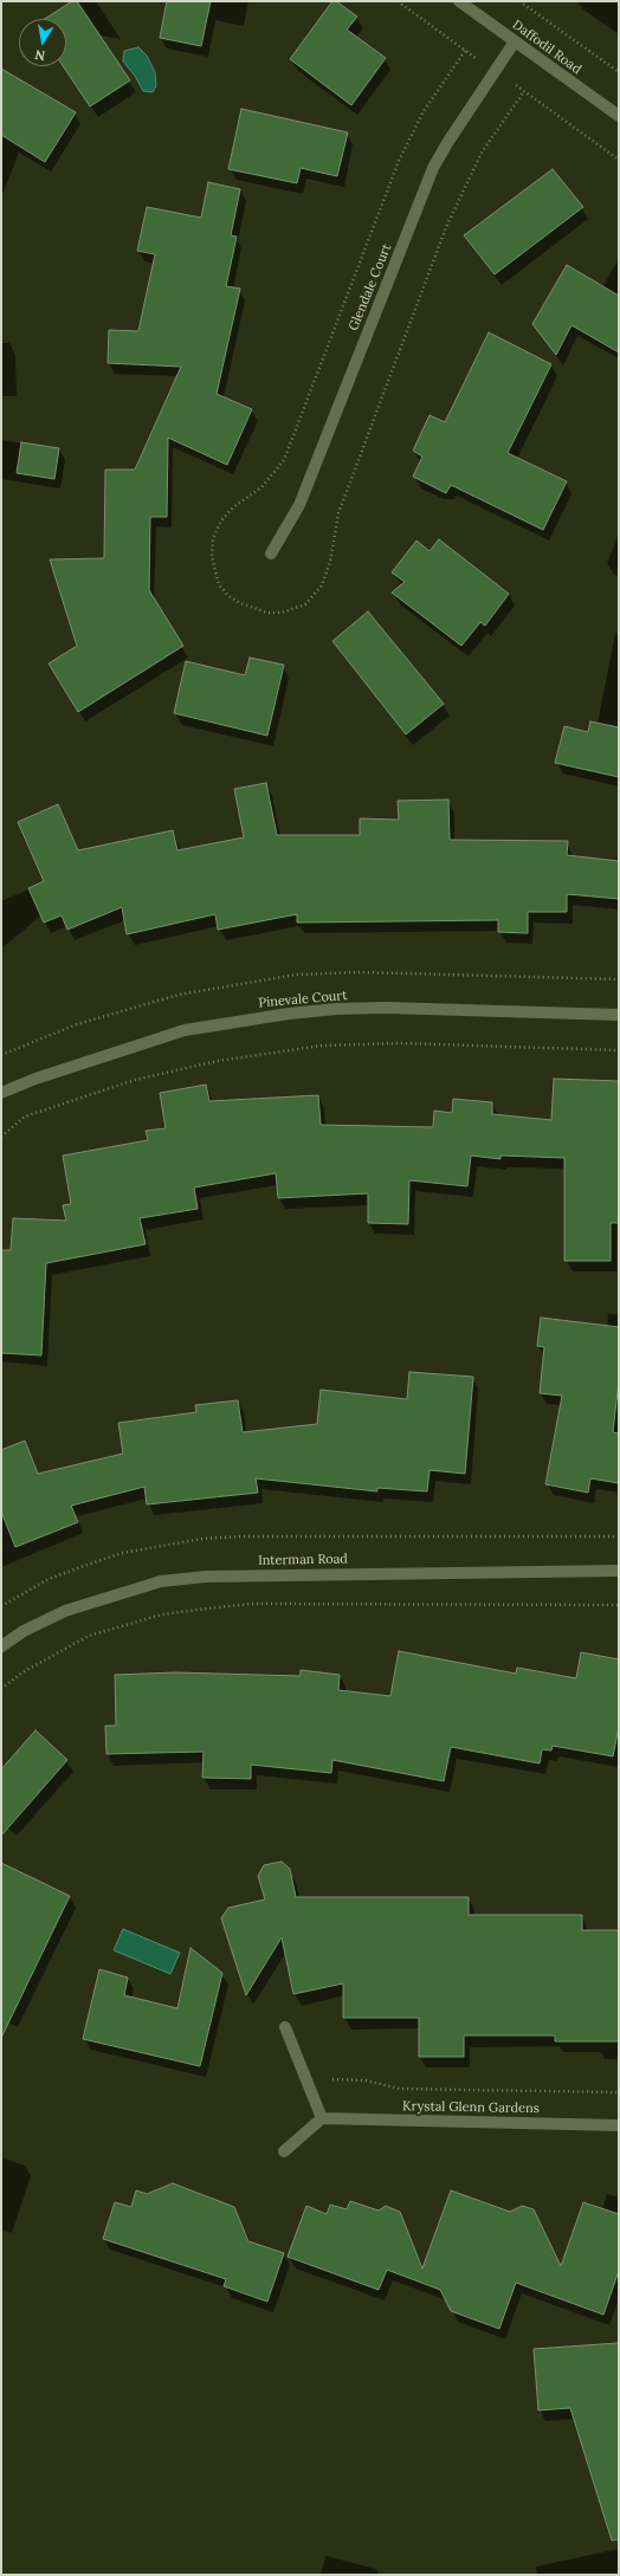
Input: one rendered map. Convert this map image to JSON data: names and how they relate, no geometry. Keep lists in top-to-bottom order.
{
  "streets": {
    "street": [
      "Daffodil Road",
      "Glendale Court",
      "Pinevale Court",
      "Interman Road",
      "Krystal Glenn Gardens"
    ]
  },
  "crossings": [
    ["Daffodil Road", "Glendale Court"]
  ],
  "north": "bottom"
}
